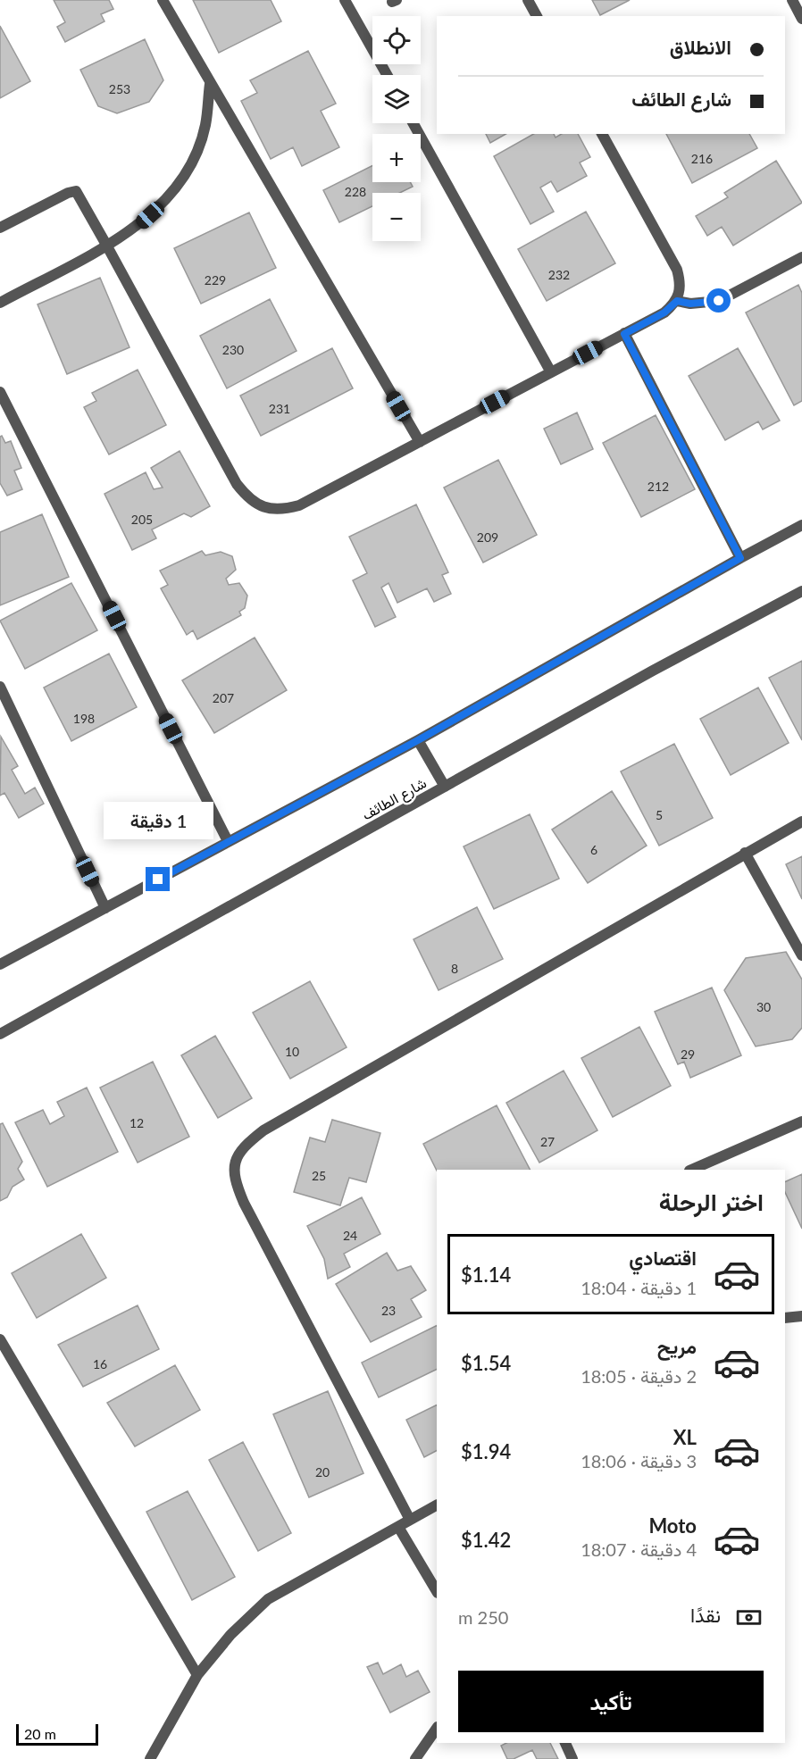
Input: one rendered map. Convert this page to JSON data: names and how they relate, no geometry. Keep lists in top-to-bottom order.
{
  "streets": {
    "street": ["شارع الطائف"]
  },
  "house_numbers": [
    "253",
    "216",
    "228",
    "232",
    "229",
    "230",
    "231",
    "212",
    "205",
    "209",
    "207",
    "198",
    "5",
    "6",
    "8",
    "30",
    "10",
    "29",
    "12",
    "27",
    "25",
    "24",
    "23",
    "16",
    "20"
  ],
  "scale_bar": "20 m",
  "page": {
    "map_buttons": ["+", "−"],
    "banner": ["الانطلاق", "شارع الطائف"],
    "bubble": "1 دقيقة",
    "heading": "اختر الرحلة",
    "list": [
      {
        "name": "اقتصادي",
        "note": "1 دقيقة · 18:04",
        "value": "$1.14"
      },
      {
        "name": "مريح",
        "note": "2 دقيقة · 18:05",
        "value": "$1.54"
      },
      {
        "name": "XL",
        "note": "3 دقيقة · 18:06",
        "value": "$1.94"
      },
      {
        "name": "Moto",
        "note": "4 دقيقة · 18:07",
        "value": "$1.42"
      }
    ],
    "pay": ["نقدًا", "250 m"],
    "buttons": "تأكيد",
    "scale": "20 m"
  }
}
